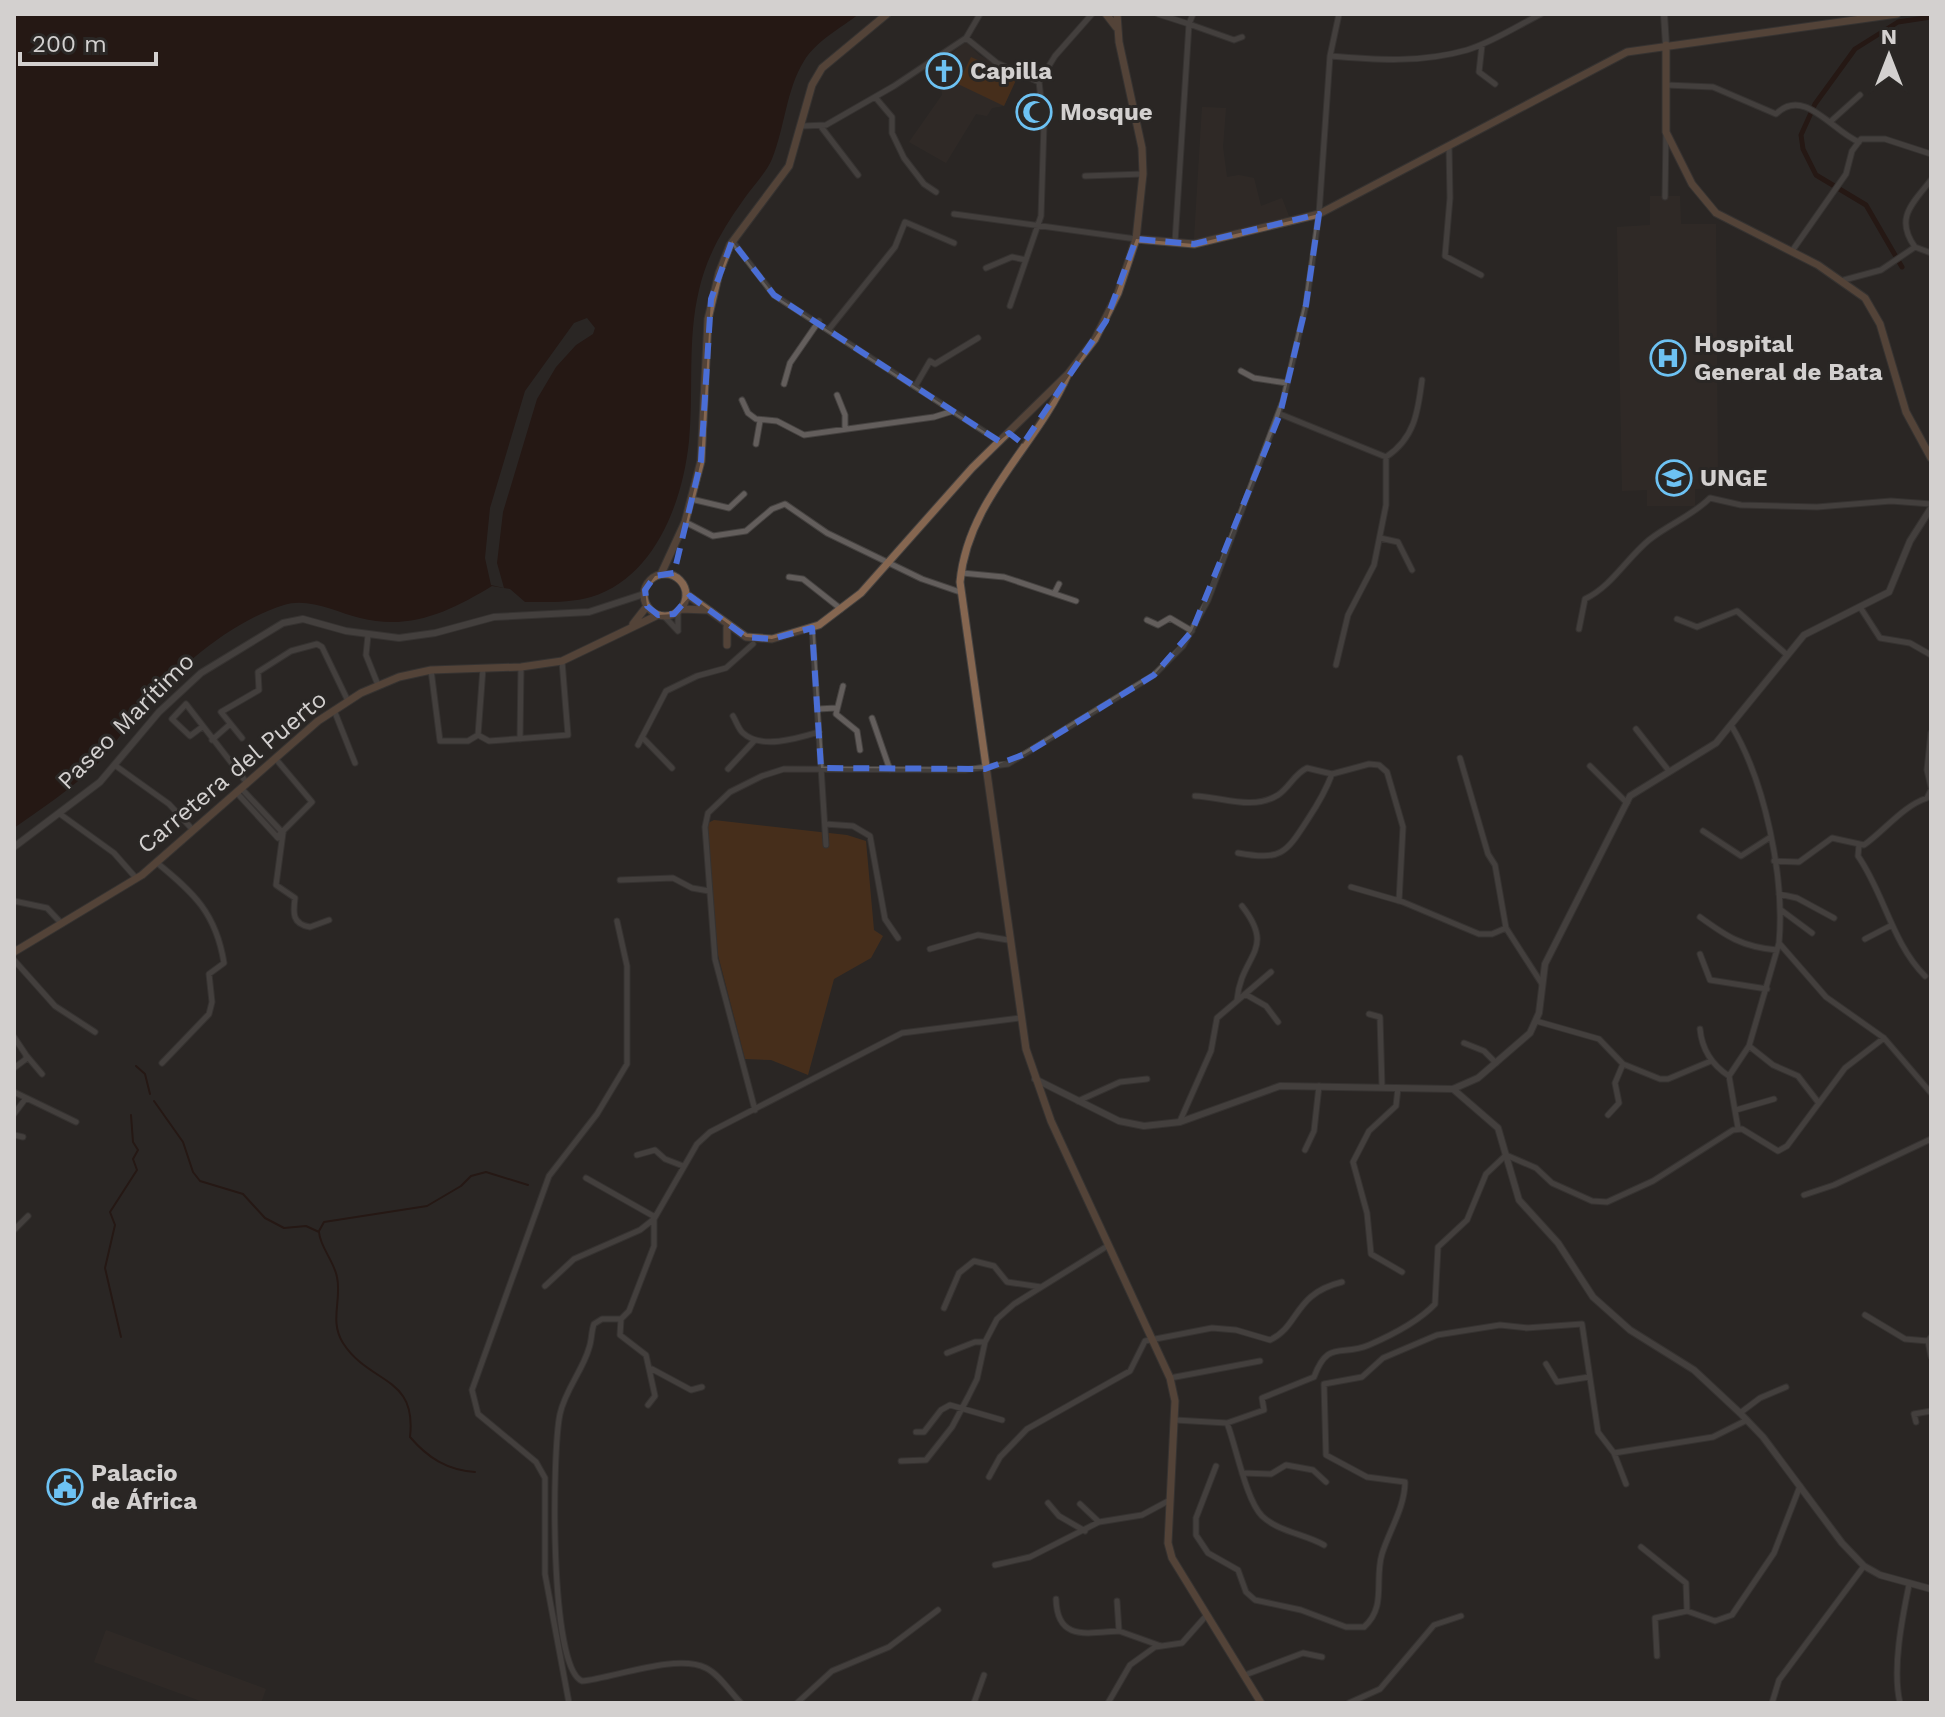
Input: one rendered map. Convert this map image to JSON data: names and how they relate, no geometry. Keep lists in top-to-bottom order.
{
  "streets": {
    "main road": ["Carretera del Puerto"],
    "street": ["Paseo Marítimo"]
  },
  "crossings": [
    ["Paseo Marítimo", "Carretera del Puerto"]
  ],
  "places": {
    "church": ["Capilla"],
    "mosque": ["Mosque"],
    "hospital": ["Hospital General de Bata"],
    "school or university": ["UNGE"],
    "public building": ["Palacio de África"]
  },
  "scale_bar": "200 m",
  "north": "top"
}
